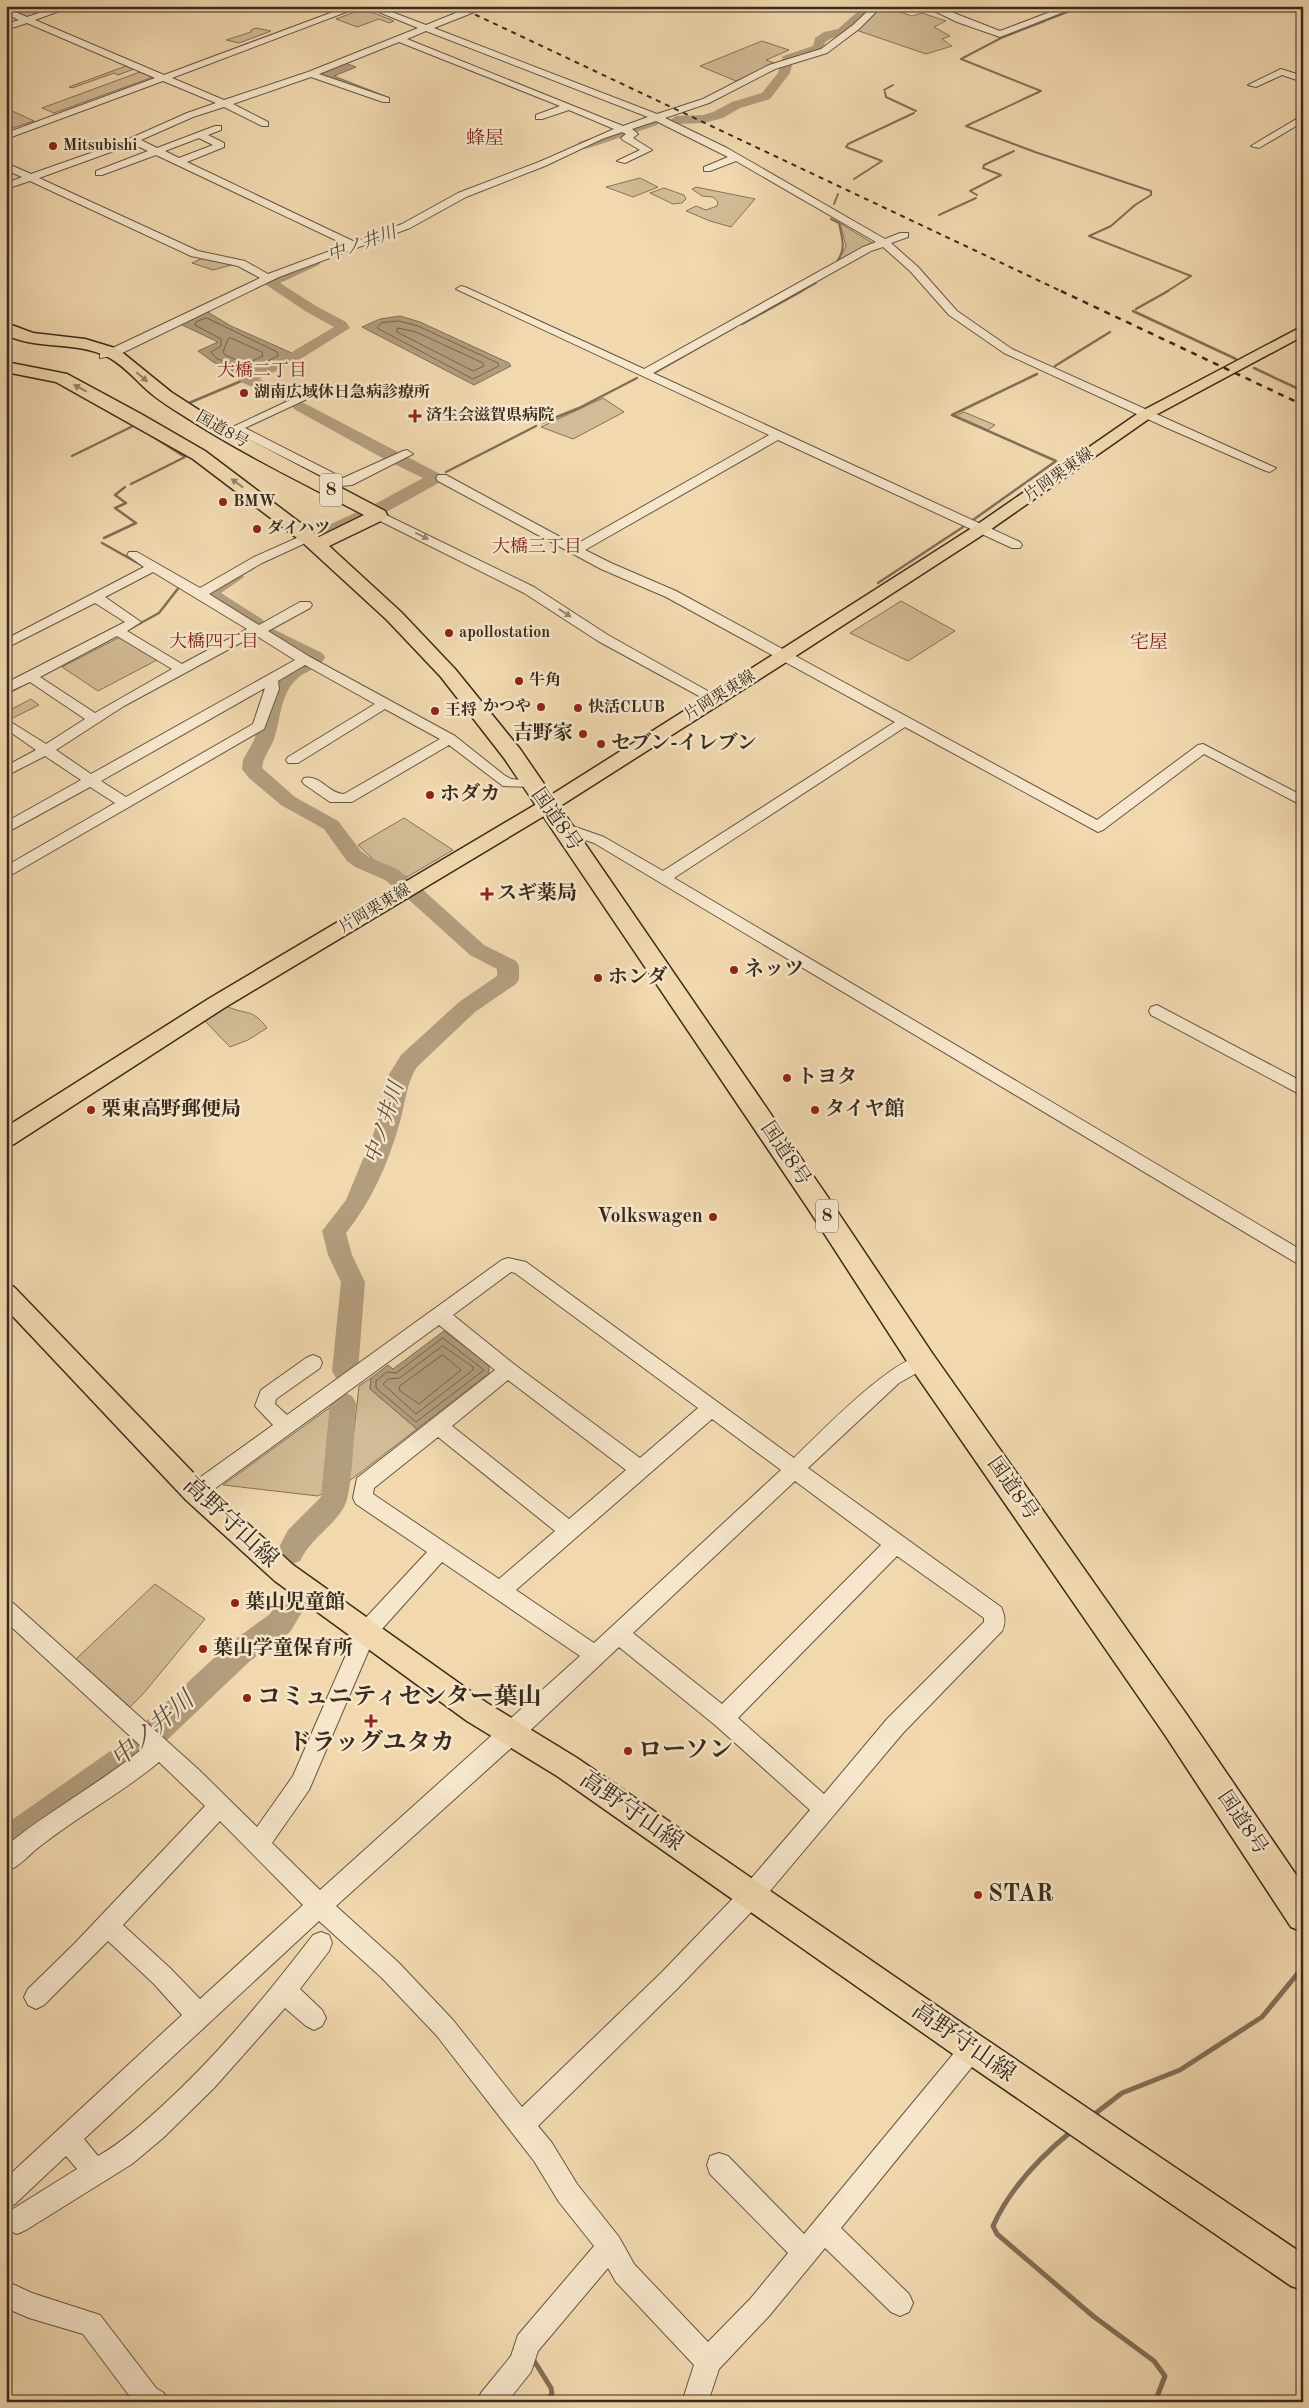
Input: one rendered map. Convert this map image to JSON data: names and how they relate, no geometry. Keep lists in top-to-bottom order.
{
  "streets": {
    "highway": ["国道8号", "8"],
    "main road": ["片岡栗東線", "高野守山線"]
  },
  "crossings": [
    ["国道8号", "片岡栗東線"],
    ["国道8号", "8"]
  ],
  "districts": [
    "蜂屋",
    "大橋二丁目",
    "大橋三丁目",
    "大橋四丁目",
    "宅屋"
  ],
  "water": ["中ノ井川"],
  "places": {
    "other": [
      "Mitsubishi",
      "湖南広域休日急病診療所",
      "BMW",
      "ダイハツ",
      "apollostation",
      "牛角",
      "かつや",
      "快活CLUB",
      "王将",
      "吉野家",
      "セブン-イレブン",
      "ホダカ",
      "ネッツ",
      "ホンダ",
      "トヨタ",
      "栗東高野郵便局",
      "タイヤ館",
      "Volkswagen",
      "葉山児童館",
      "葉山学童保育所",
      "コミュニティセンター葉山",
      "ローソン",
      "STAR"
    ],
    "health": ["済生会滋賀県病院", "スギ薬局", "ドラッグユタカ"]
  }
}
